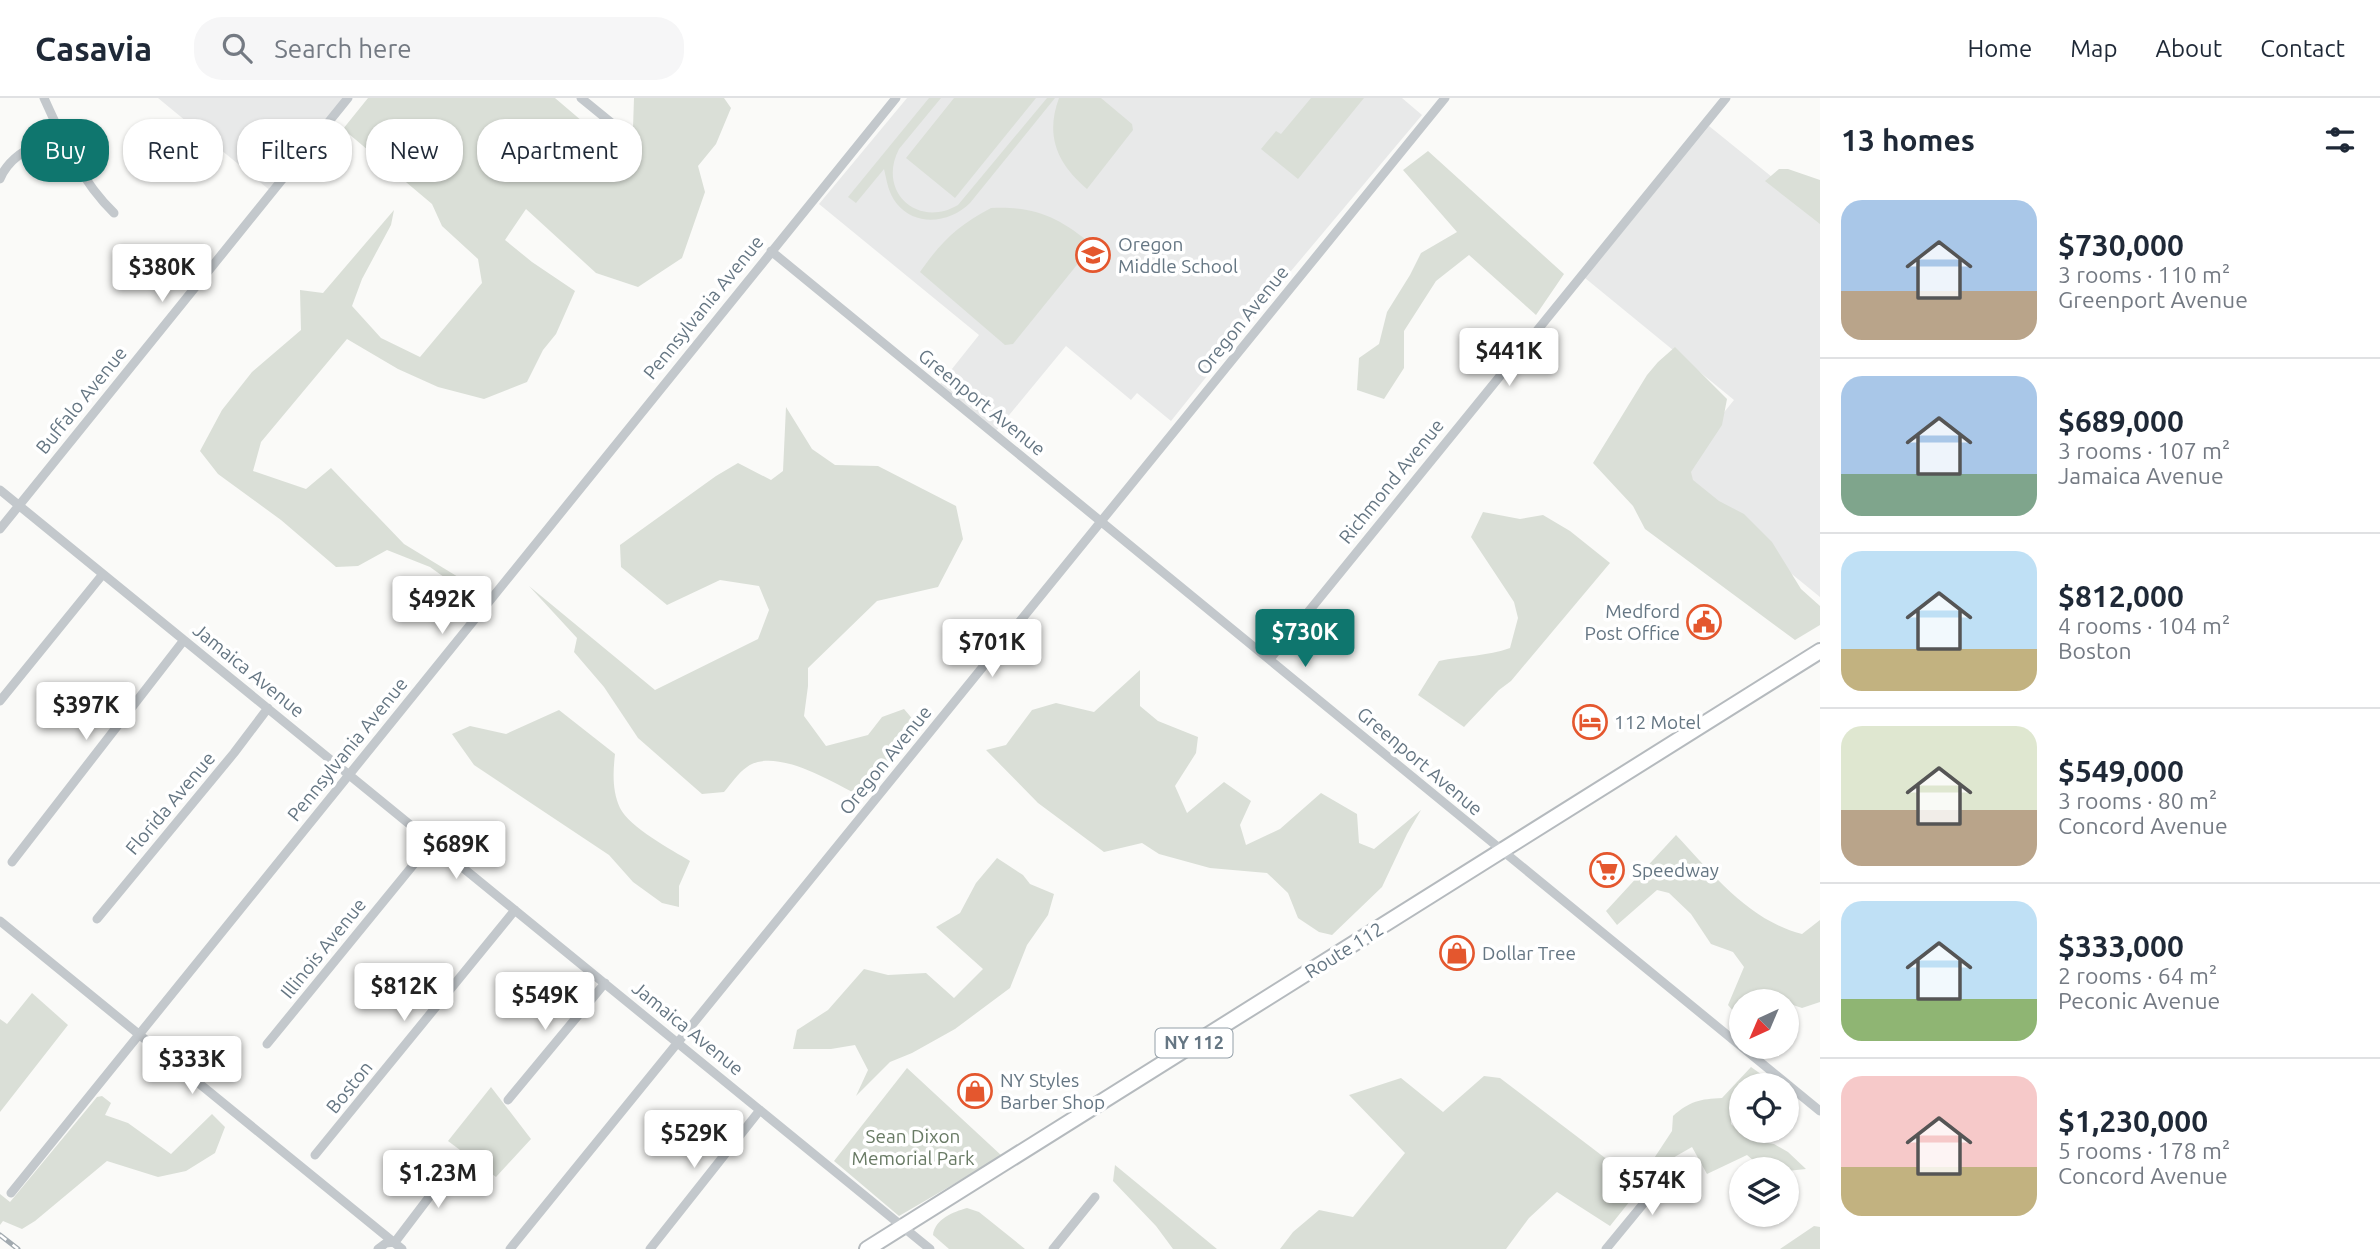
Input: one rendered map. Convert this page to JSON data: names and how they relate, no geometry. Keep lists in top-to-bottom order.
{
  "streets": {
    "main road": ["Route 112", "NY 112"],
    "street": [
      "Pennsylvania Avenue",
      "Oregon Avenue",
      "Buffalo Avenue",
      "Greenport Avenue",
      "Richmond Avenue",
      "Jamaica Avenue",
      "Florida Avenue",
      "Illinois Avenue",
      "Boston"
    ]
  },
  "crossings": [
    ["Pennsylvania Avenue", "Greenport Avenue"],
    ["Pennsylvania Avenue", "Jamaica Avenue"],
    ["Oregon Avenue", "Greenport Avenue"],
    ["Oregon Avenue", "Jamaica Avenue"],
    ["Buffalo Avenue", "Jamaica Avenue"],
    ["Greenport Avenue", "Richmond Avenue"],
    ["Greenport Avenue", "Route 112"],
    ["Jamaica Avenue", "Florida Avenue"],
    ["Jamaica Avenue", "Illinois Avenue"],
    ["Jamaica Avenue", "Route 112"],
    ["Jamaica Avenue", "Boston"]
  ],
  "parks": ["Sean Dixon Memorial Park"],
  "places": {
    "school or university": ["Oregon Middle School"],
    "public building": ["Medford Post Office"],
    "hotel": ["112 Motel"],
    "supermarket": ["Speedway"],
    "shop": ["Dollar Tree", "NY Styles Barber Shop"]
  },
  "north": "bottom left",
  "page": {
    "header": "Casavia",
    "search": "Search here",
    "nav": [
      "Home",
      "Map",
      "About",
      "Contact"
    ],
    "heading": "13 homes",
    "chip": [
      "Buy",
      "Rent",
      "Filters",
      "New",
      "Apartment"
    ],
    "list": [
      {
        "name": "$730,000",
        "note": "3 rooms · 110 m² · Greenport Avenue"
      },
      {
        "name": "$689,000",
        "note": "3 rooms · 107 m² · Jamaica Avenue"
      },
      {
        "name": "$812,000",
        "note": "4 rooms · 104 m² · Boston"
      },
      {
        "name": "$549,000",
        "note": "3 rooms · 80 m² · Concord Avenue"
      },
      {
        "name": "$333,000",
        "note": "2 rooms · 64 m² · Peconic Avenue"
      },
      {
        "name": "$1,230,000",
        "note": "5 rooms · 178 m² · Concord Avenue"
      }
    ],
    "price": [
      "$380K",
      "$441K",
      "$492K",
      "$730K",
      "$701K",
      "$397K",
      "$689K",
      "$812K",
      "$549K",
      "$333K",
      "$529K",
      "$1.23M",
      "$574K"
    ]
  }
}
